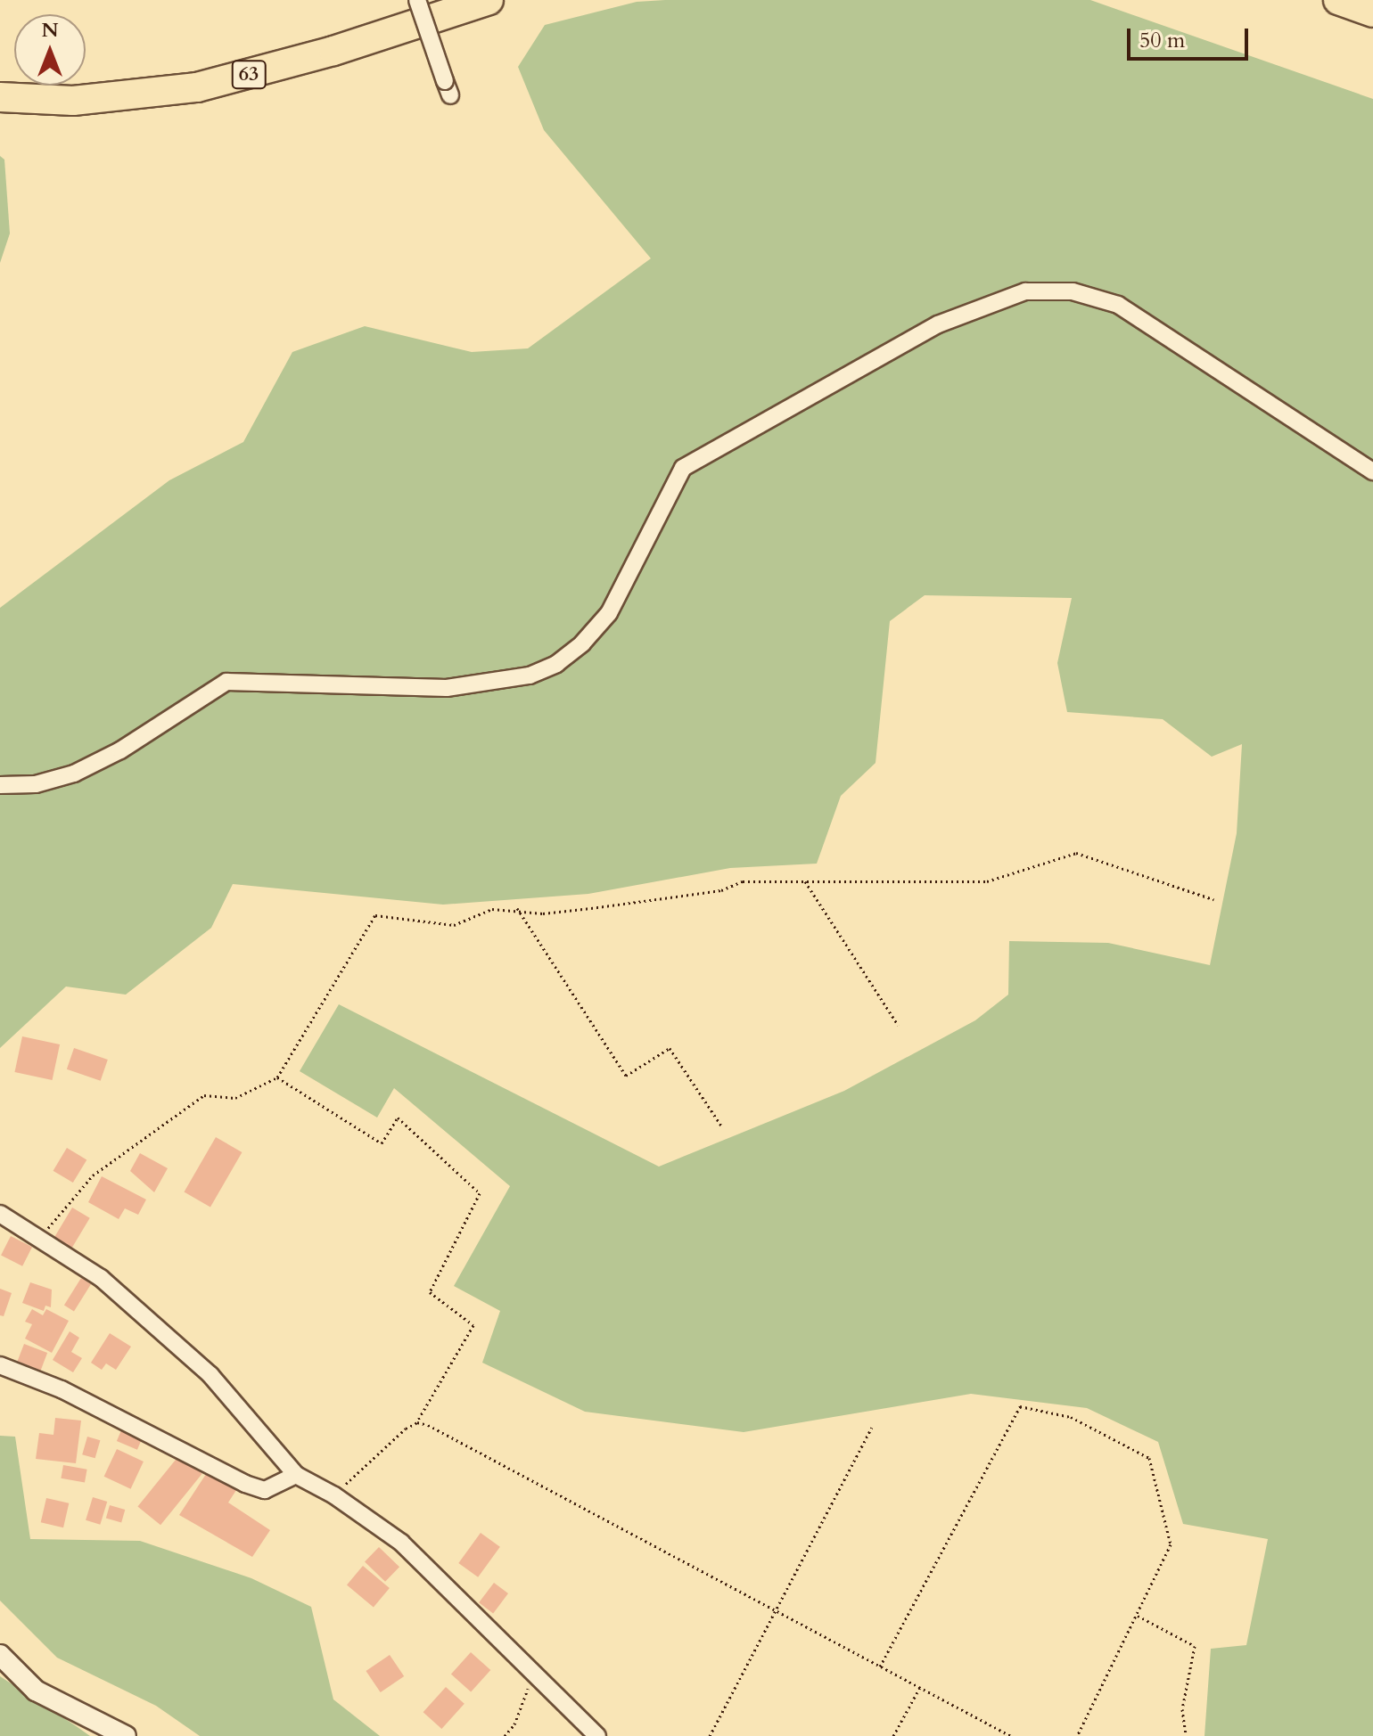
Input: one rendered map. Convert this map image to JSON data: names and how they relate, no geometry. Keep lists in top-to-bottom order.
{
  "streets": {
    "highway": ["63"]
  },
  "scale_bar": "50 m",
  "north": "top"
}
